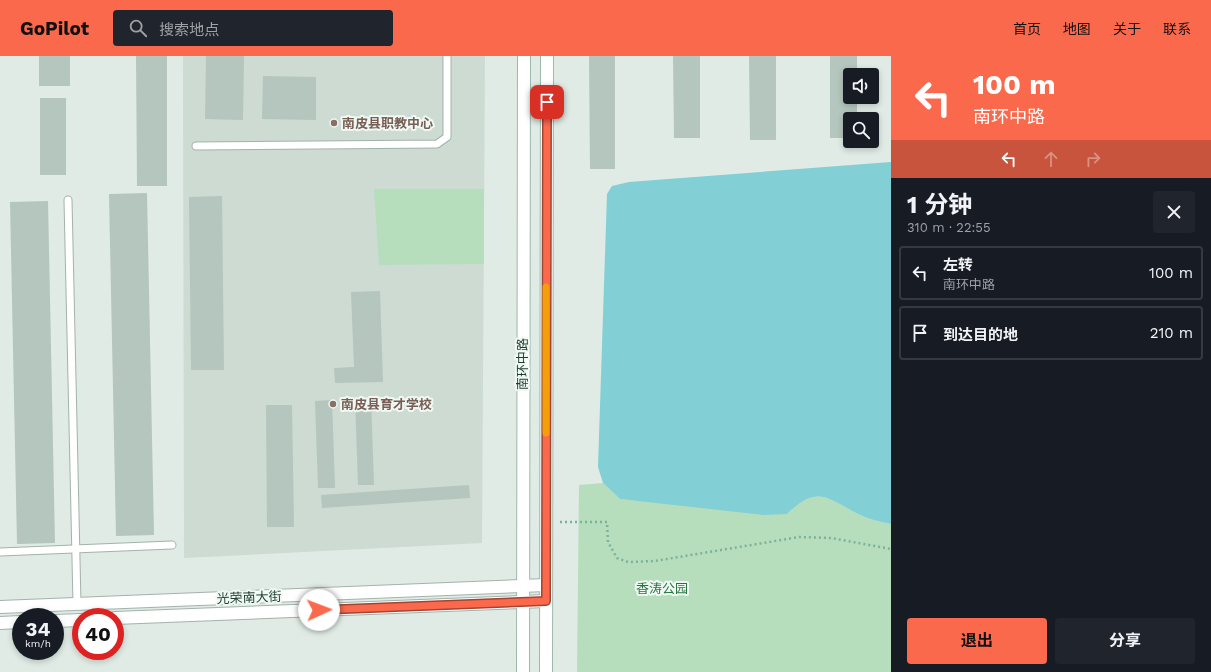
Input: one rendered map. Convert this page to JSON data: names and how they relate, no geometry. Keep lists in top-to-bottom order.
{
  "streets": {
    "main road": ["南环中路", "光荣南大街"]
  },
  "crossings": [
    ["南环中路", "光荣南大街"]
  ],
  "parks": ["香涛公园"],
  "places": ["南皮县职教中心", "南皮县育才学校"],
  "page": {
    "header": "GoPilot",
    "search": "搜索地点",
    "nav": [
      "首页",
      "地图",
      "关于",
      "联系"
    ],
    "turn": ["100 m", "南环中路"],
    "heading": ["1 分钟", "310 m · 22:55"],
    "list": [
      {
        "name": "左转",
        "note": "南环中路",
        "value": "100 m"
      },
      {
        "name": "到达目的地",
        "value": "210 m"
      }
    ],
    "speed": "34 km/h",
    "limit": "40",
    "buttons": ["退出", "分享"]
  }
}
